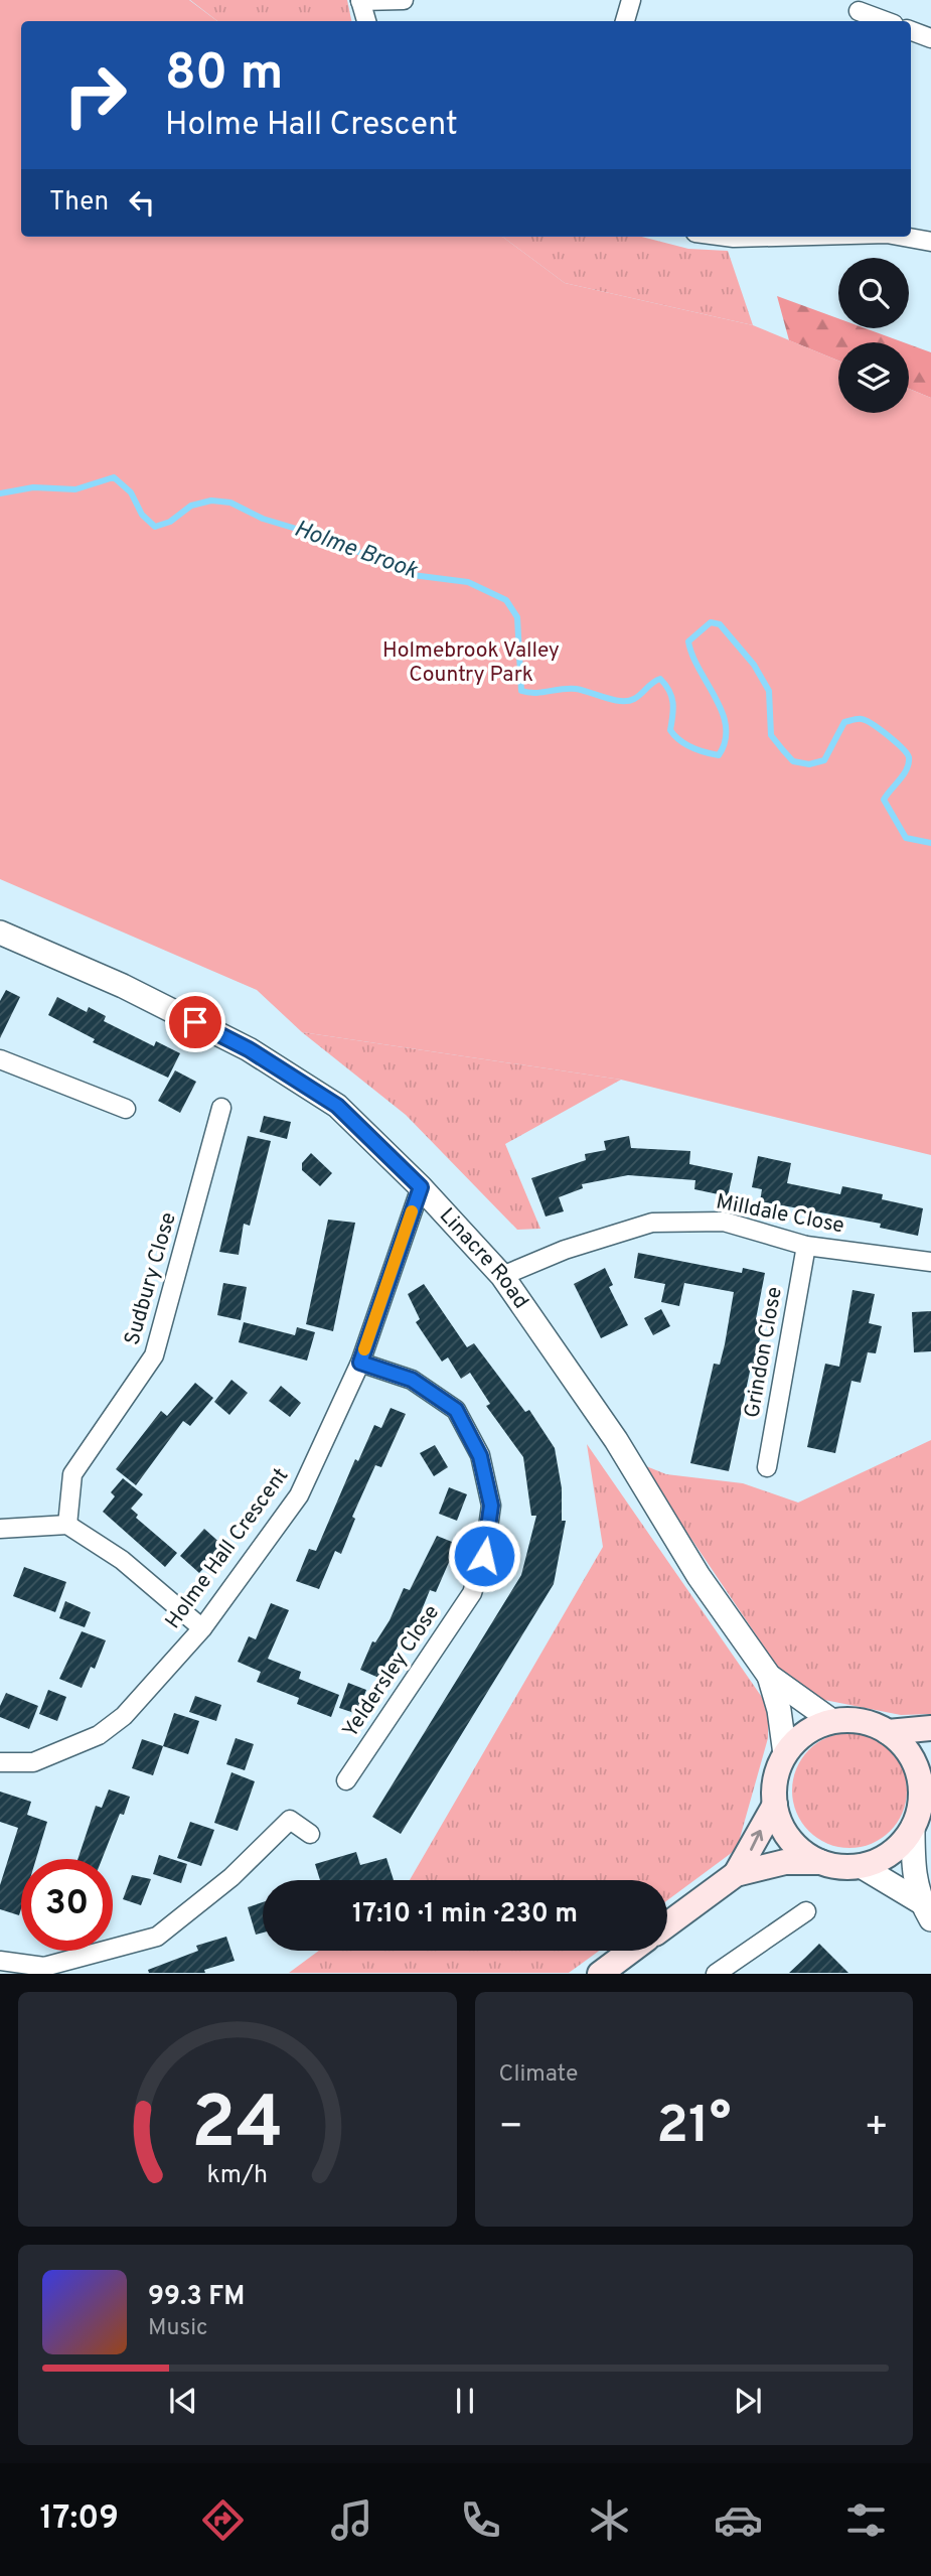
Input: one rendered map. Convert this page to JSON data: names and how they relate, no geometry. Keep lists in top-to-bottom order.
{
  "streets": {
    "street": [
      "Milldale Close",
      "Linacre Road",
      "Sudbury Close",
      "Grindon Close",
      "Holme Hall Crescent",
      "Yeldersley Close"
    ]
  },
  "crossings": [
    ["Milldale Close", "Linacre Road"],
    ["Milldale Close", "Grindon Close"],
    ["Linacre Road", "Holme Hall Crescent"],
    ["Holme Hall Crescent", "Yeldersley Close"]
  ],
  "water": ["Holme Brook"],
  "parks": ["Holmebrook Valley Country Park"],
  "page": {
    "turn": ["80 m", "Holme Hall Crescent"],
    "then": "Then",
    "limit": "30",
    "trip": "17:10 · 1 min · 230 m",
    "tile": "Climate",
    "heat": ["−", "21°", "+"],
    "song": ["99.3 FM", "Music"],
    "tabs": "17:09",
    "gauge": ["24", "km/h"]
  }
}
